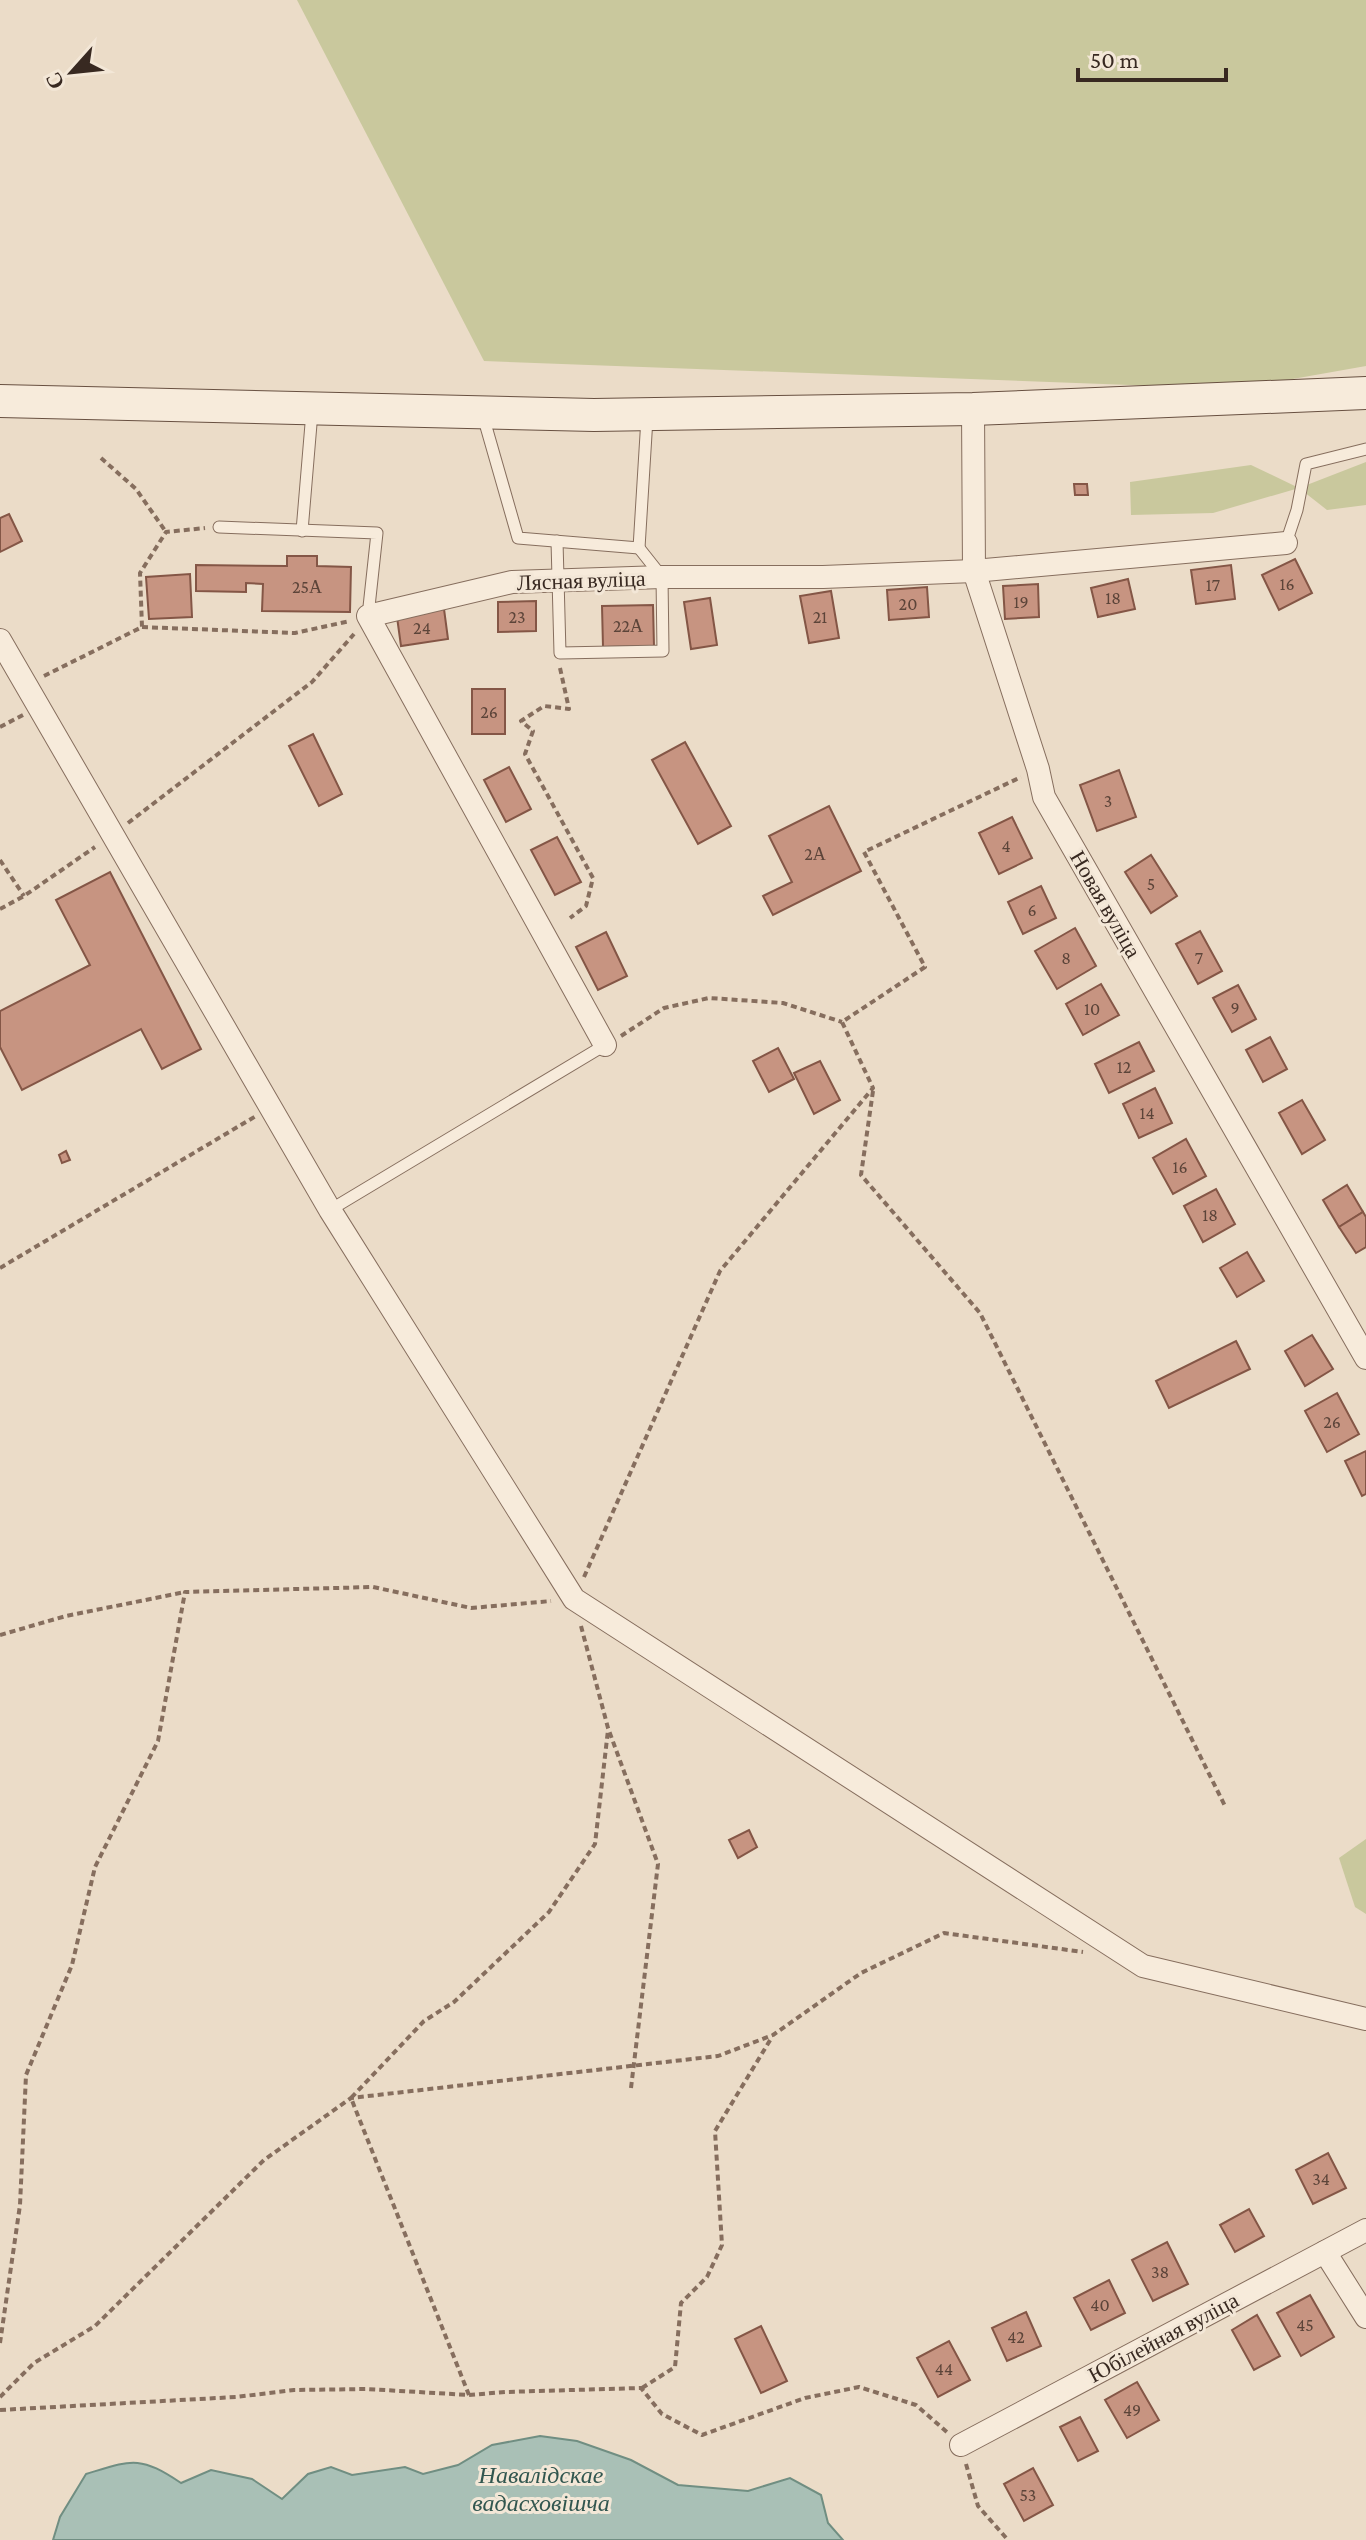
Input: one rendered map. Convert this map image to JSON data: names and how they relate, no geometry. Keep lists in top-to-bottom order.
{
  "streets": {
    "street": ["Лясная вуліца", "Новая вуліца", "Юбілейная вуліца"]
  },
  "crossings": [
    ["Лясная вуліца", "Новая вуліца"]
  ],
  "water": ["Навалідскае вадасховішча"],
  "house_numbers": [
    "16",
    "17",
    "25А",
    "18",
    "19",
    "20",
    "23",
    "21",
    "22А",
    "24",
    "26",
    "3",
    "4",
    "2А",
    "5",
    "6",
    "8",
    "7",
    "9",
    "10",
    "12",
    "14",
    "16",
    "18",
    "26",
    "34",
    "38",
    "40",
    "45",
    "42",
    "44",
    "49",
    "53"
  ],
  "scale_bar": "50 m",
  "north": "bottom left"
}
